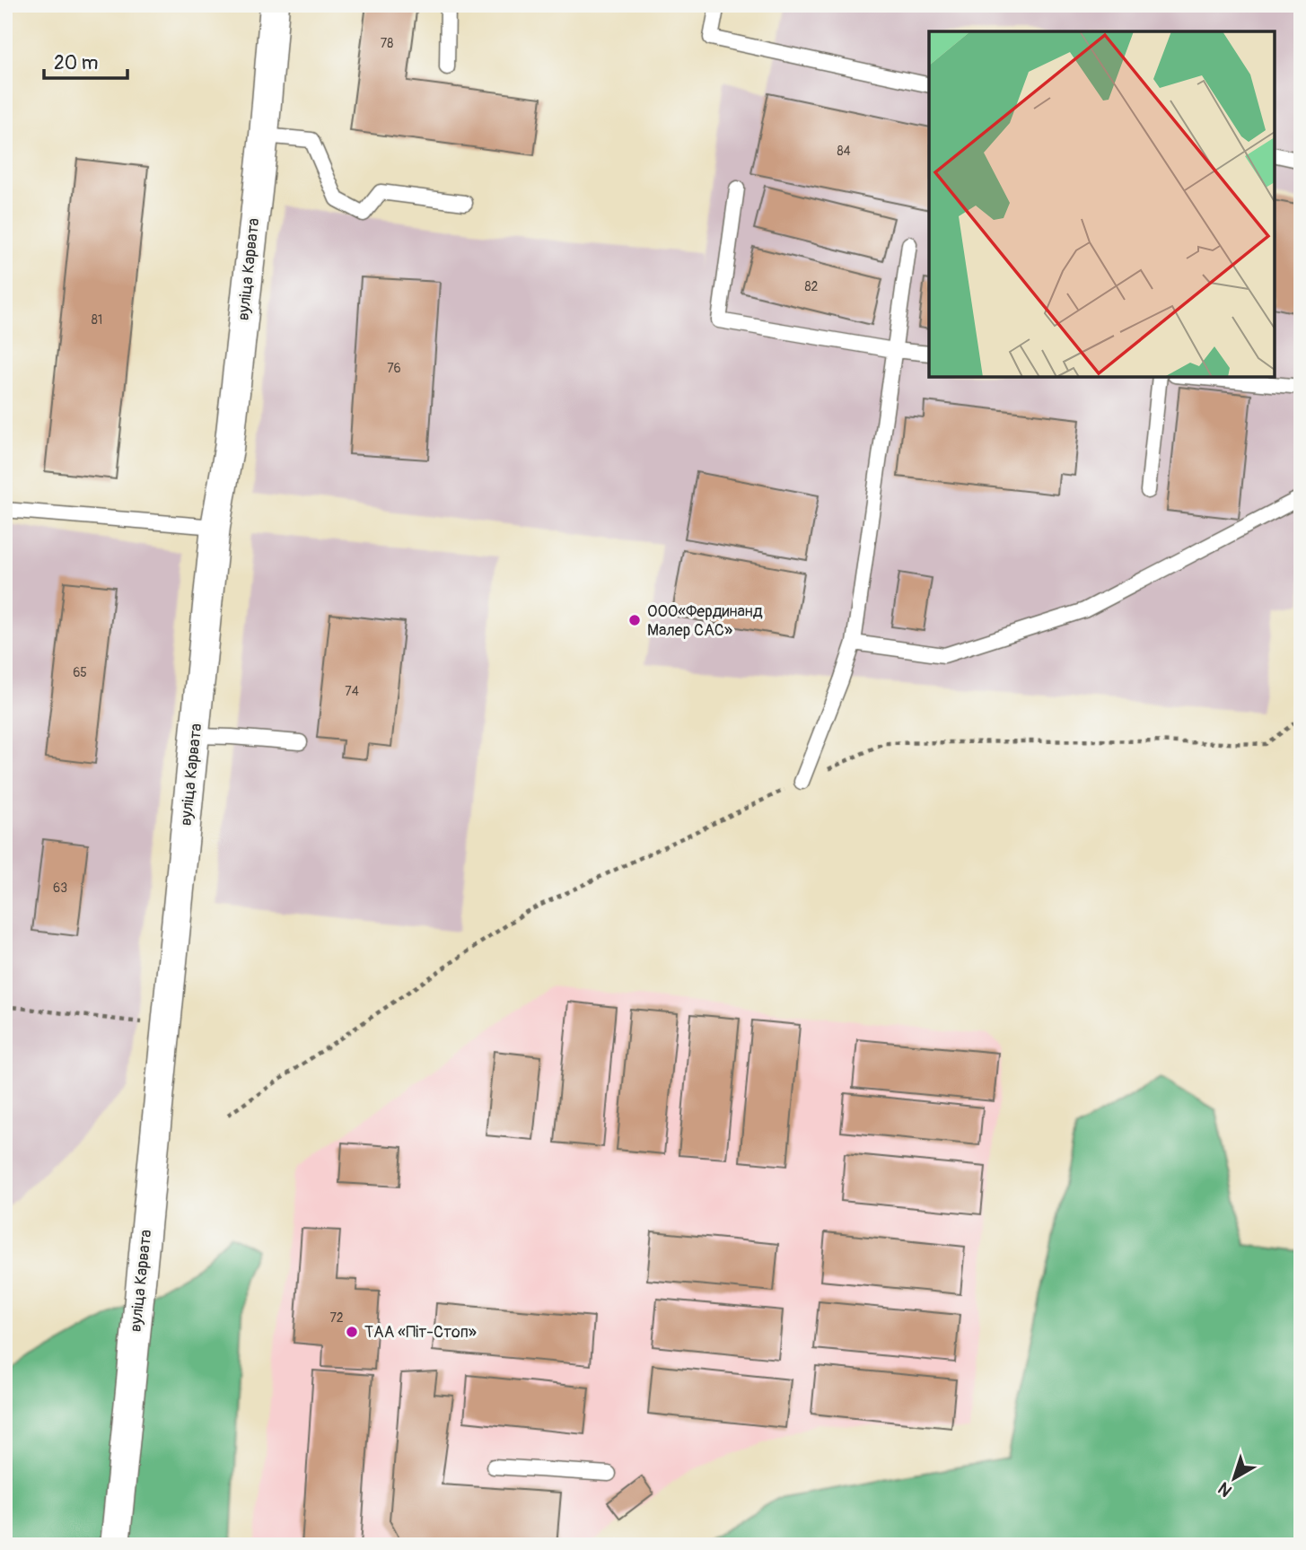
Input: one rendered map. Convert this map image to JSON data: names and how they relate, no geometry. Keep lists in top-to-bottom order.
{
  "streets": {
    "street": ["вуліца Карвата"]
  },
  "places": ["ООО«Фердинанд Малер САС»", "ТАА «Піт-Стоп»"],
  "house_numbers": [
    "78",
    "84",
    "82",
    "81",
    "76",
    "65",
    "74",
    "63",
    "72"
  ],
  "scale_bar": "20 m",
  "north": "bottom left"
}
